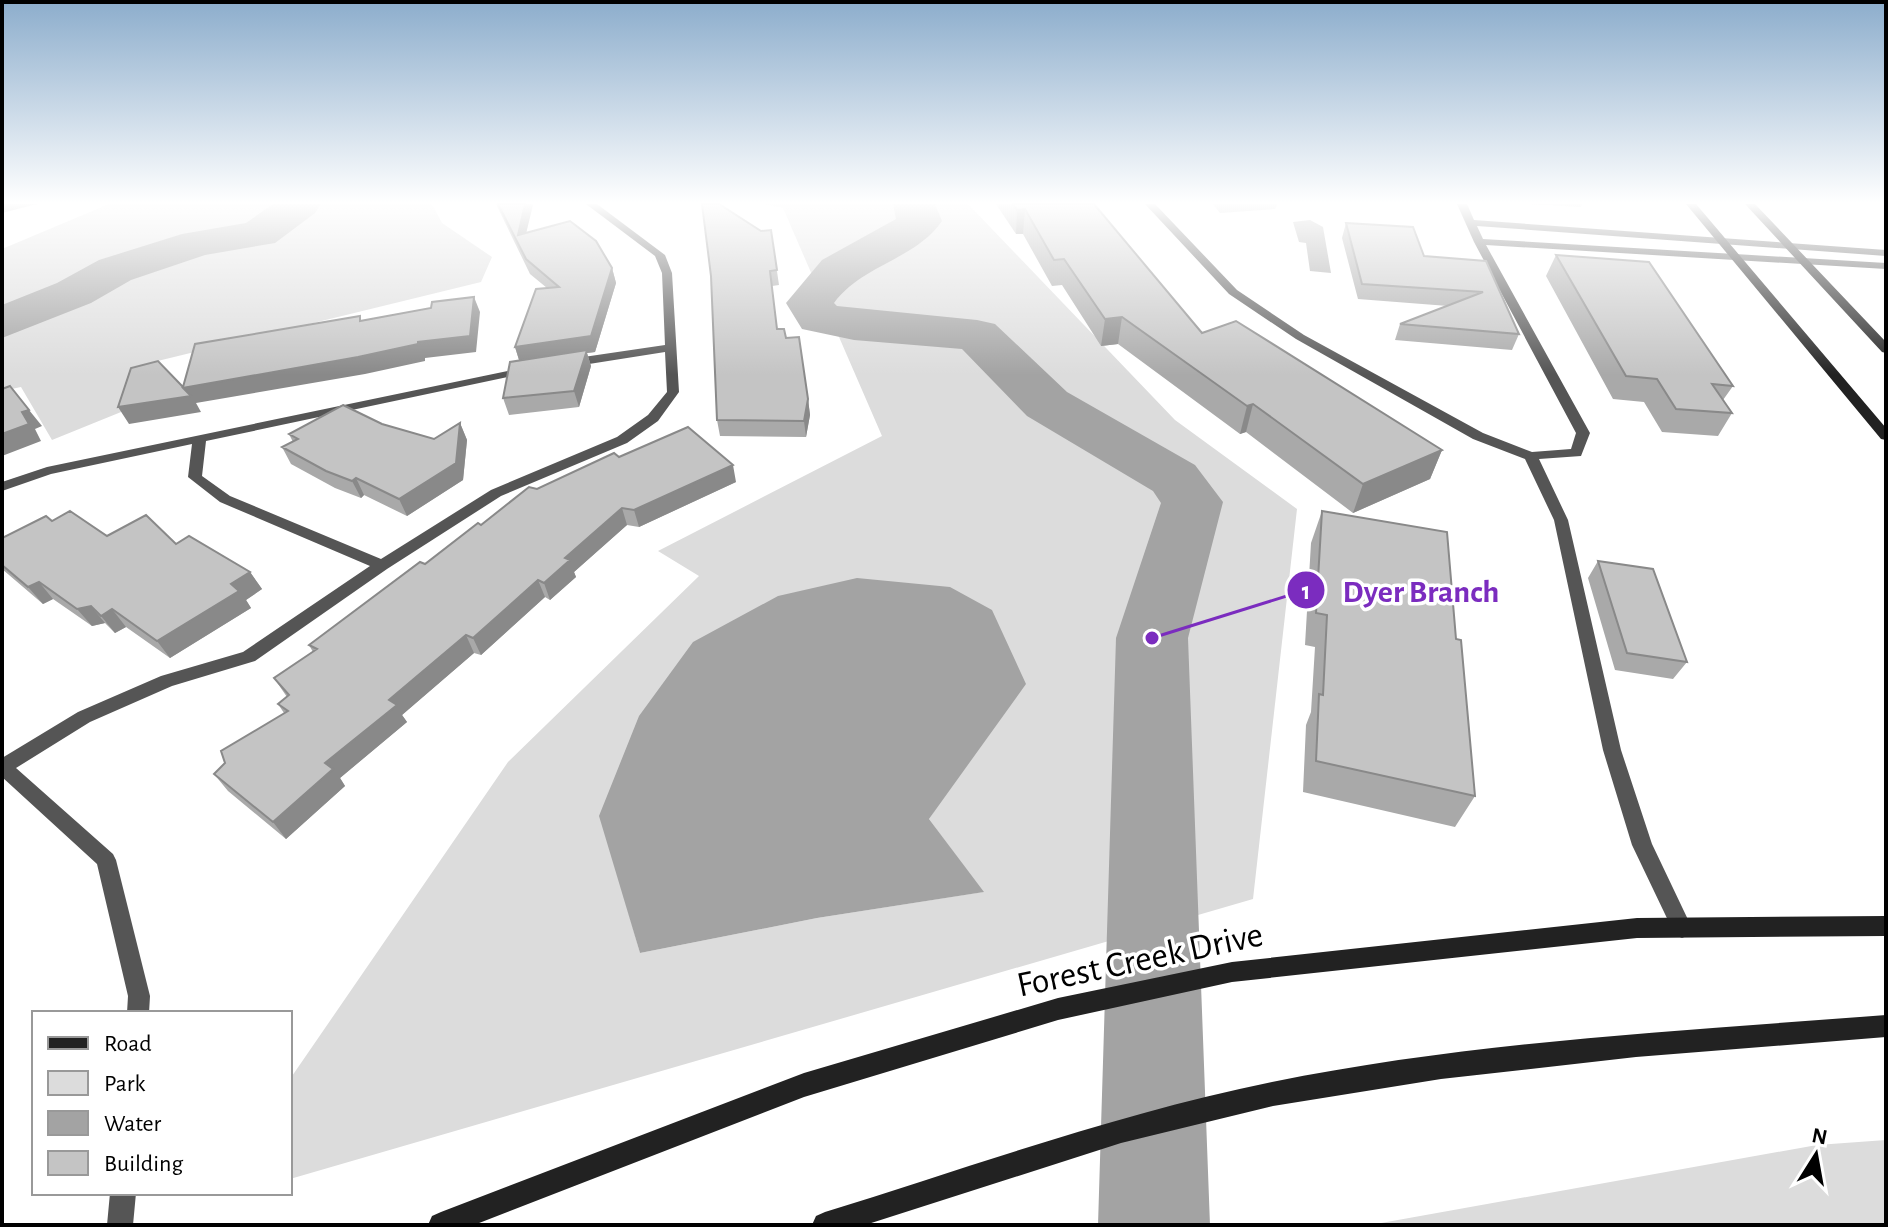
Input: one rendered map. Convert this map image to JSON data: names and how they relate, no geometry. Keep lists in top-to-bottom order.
{
  "streets": {
    "street": ["Forest Creek Drive"]
  },
  "places": ["Dyer Branch"],
  "legend": [
    "Road",
    "Park",
    "Water",
    "Building"
  ],
  "north": "top"
}
